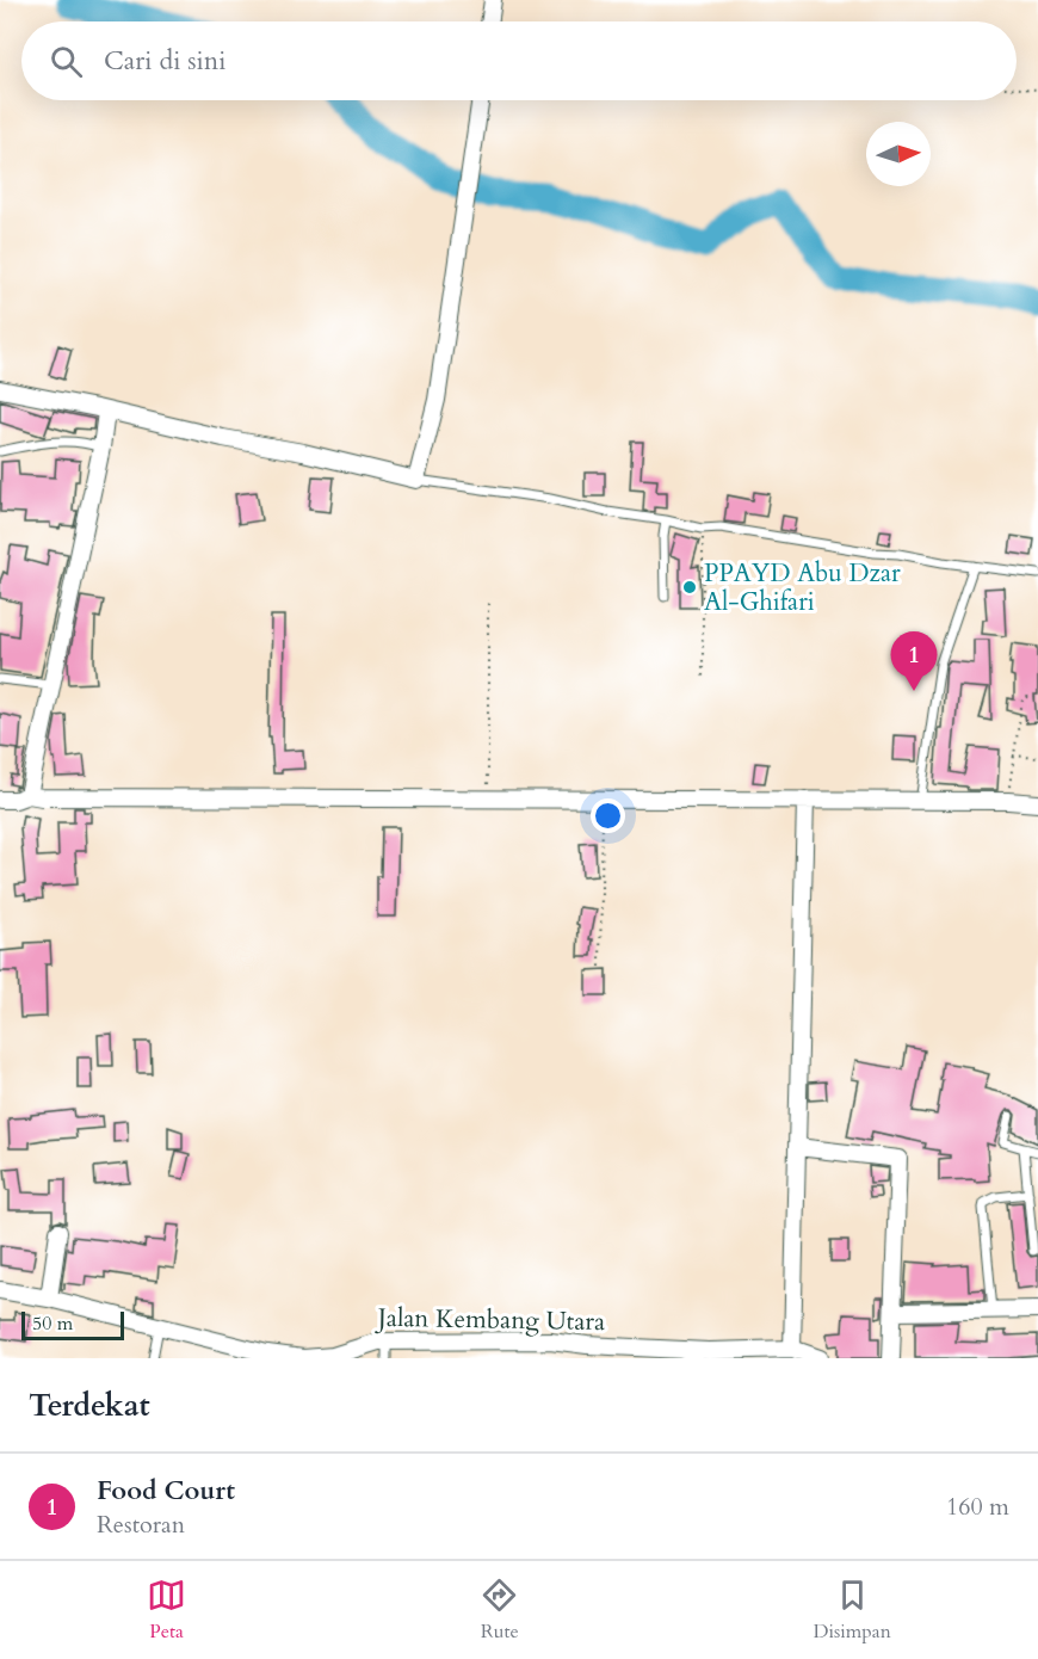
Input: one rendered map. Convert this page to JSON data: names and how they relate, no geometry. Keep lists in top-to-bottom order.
{
  "streets": {
    "street": ["Jalan Kembang Utara"]
  },
  "places": ["PPAYD Abu Dzar Al-Ghifari"],
  "scale_bar": "50 m",
  "north": "right",
  "page": {
    "search": "Cari di sini",
    "pins": "1",
    "scale": "50 m",
    "heading": "Terdekat",
    "list": [
      {
        "mark": "1",
        "name": "Food Court",
        "note": "Restoran",
        "value": "160 m"
      }
    ],
    "nav": ["Peta", "Rute", "Disimpan"]
  }
}
